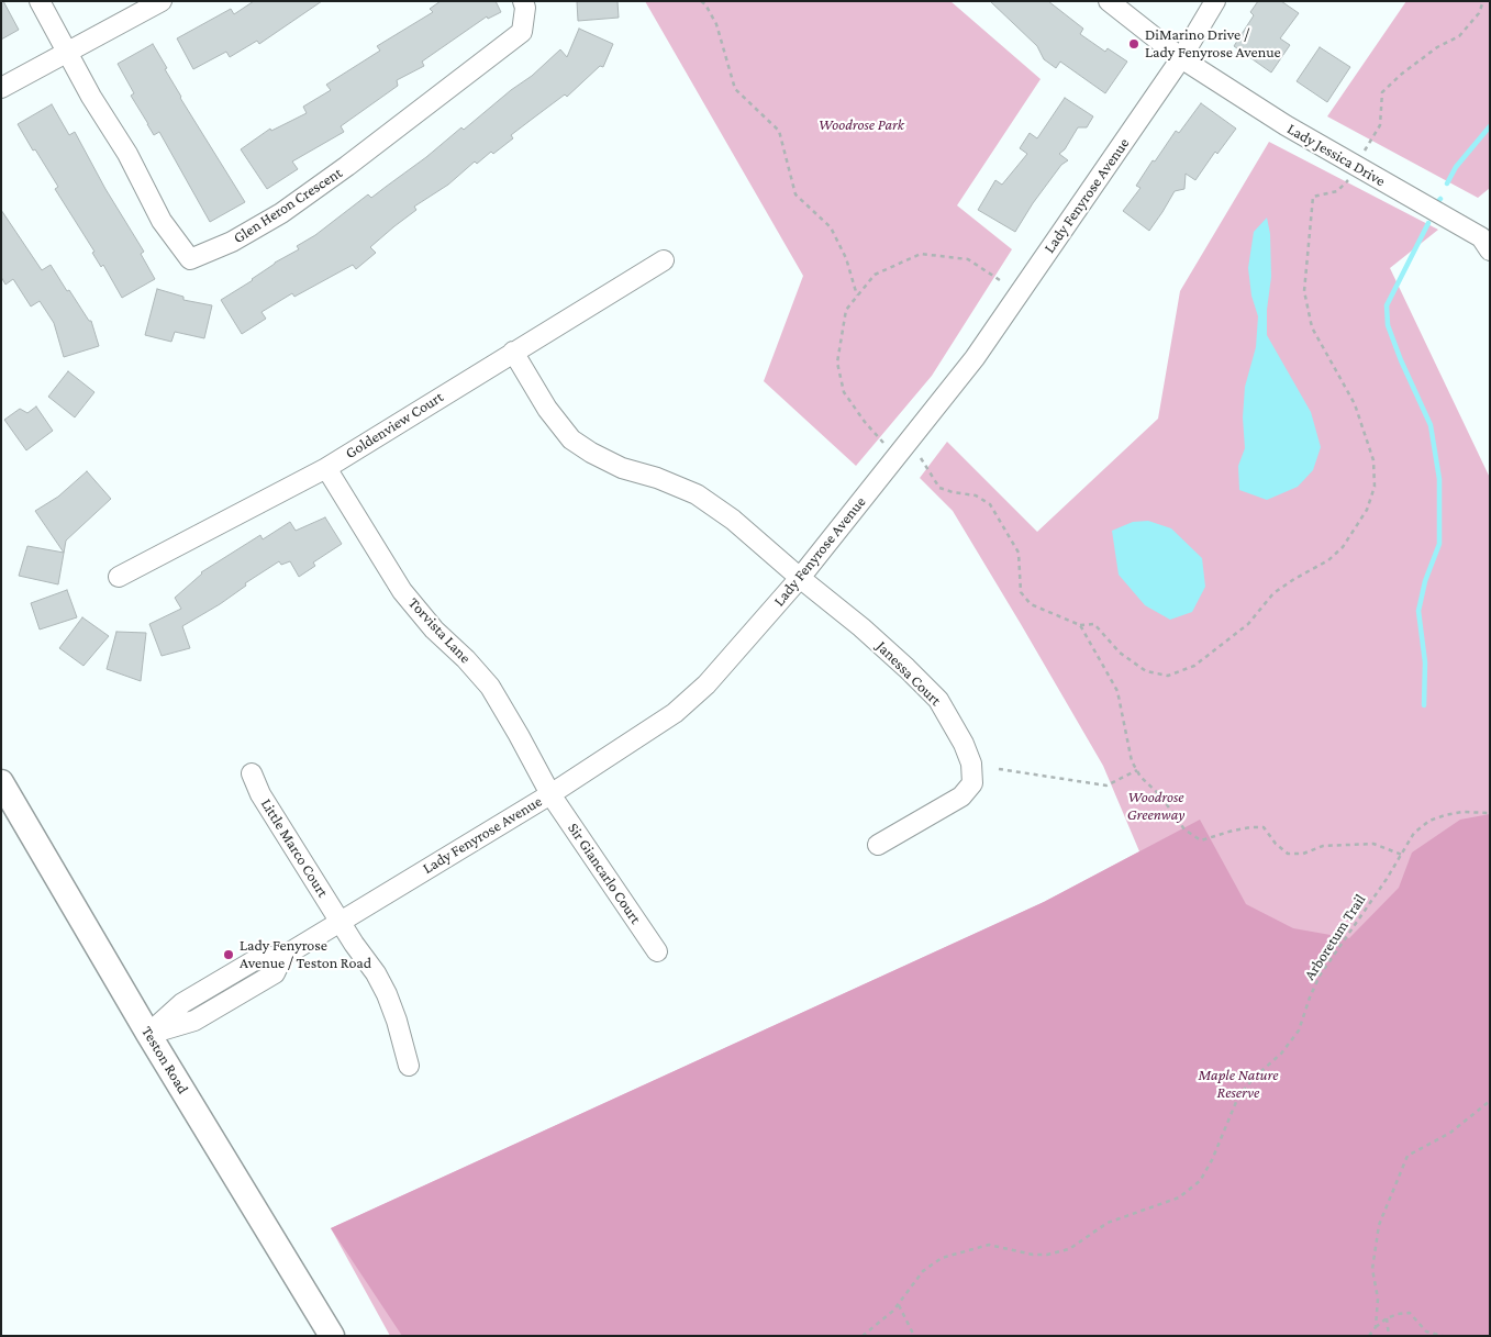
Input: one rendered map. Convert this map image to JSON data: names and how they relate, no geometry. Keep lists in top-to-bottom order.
{
  "streets": {
    "main road": ["Teston Road"],
    "street": [
      "Lady Jessica Drive",
      "Lady Fenyrose Avenue",
      "Glen Heron Crescent",
      "Goldenview Court",
      "Torvista Lane",
      "Janessa Court",
      "Little Marco Court",
      "Sir Giancarlo Court"
    ],
    "path": ["Arboretum Trail"]
  },
  "crossings": [
    ["Lady Jessica Drive", "Lady Fenyrose Avenue"],
    ["Lady Fenyrose Avenue", "Torvista Lane"],
    ["Lady Fenyrose Avenue", "Janessa Court"],
    ["Lady Fenyrose Avenue", "Little Marco Court"],
    ["Lady Fenyrose Avenue", "Sir Giancarlo Court"],
    ["Lady Fenyrose Avenue", "Teston Road"],
    ["Goldenview Court", "Torvista Lane"],
    ["Goldenview Court", "Janessa Court"],
    ["Torvista Lane", "Sir Giancarlo Court"]
  ],
  "parks": ["Woodrose Park", "Woodrose Greenway", "Maple Nature Reserve"],
  "places": ["DiMarino Drive / Lady Fenyrose Avenue", "Lady Fenyrose Avenue / Teston Road"]
}
